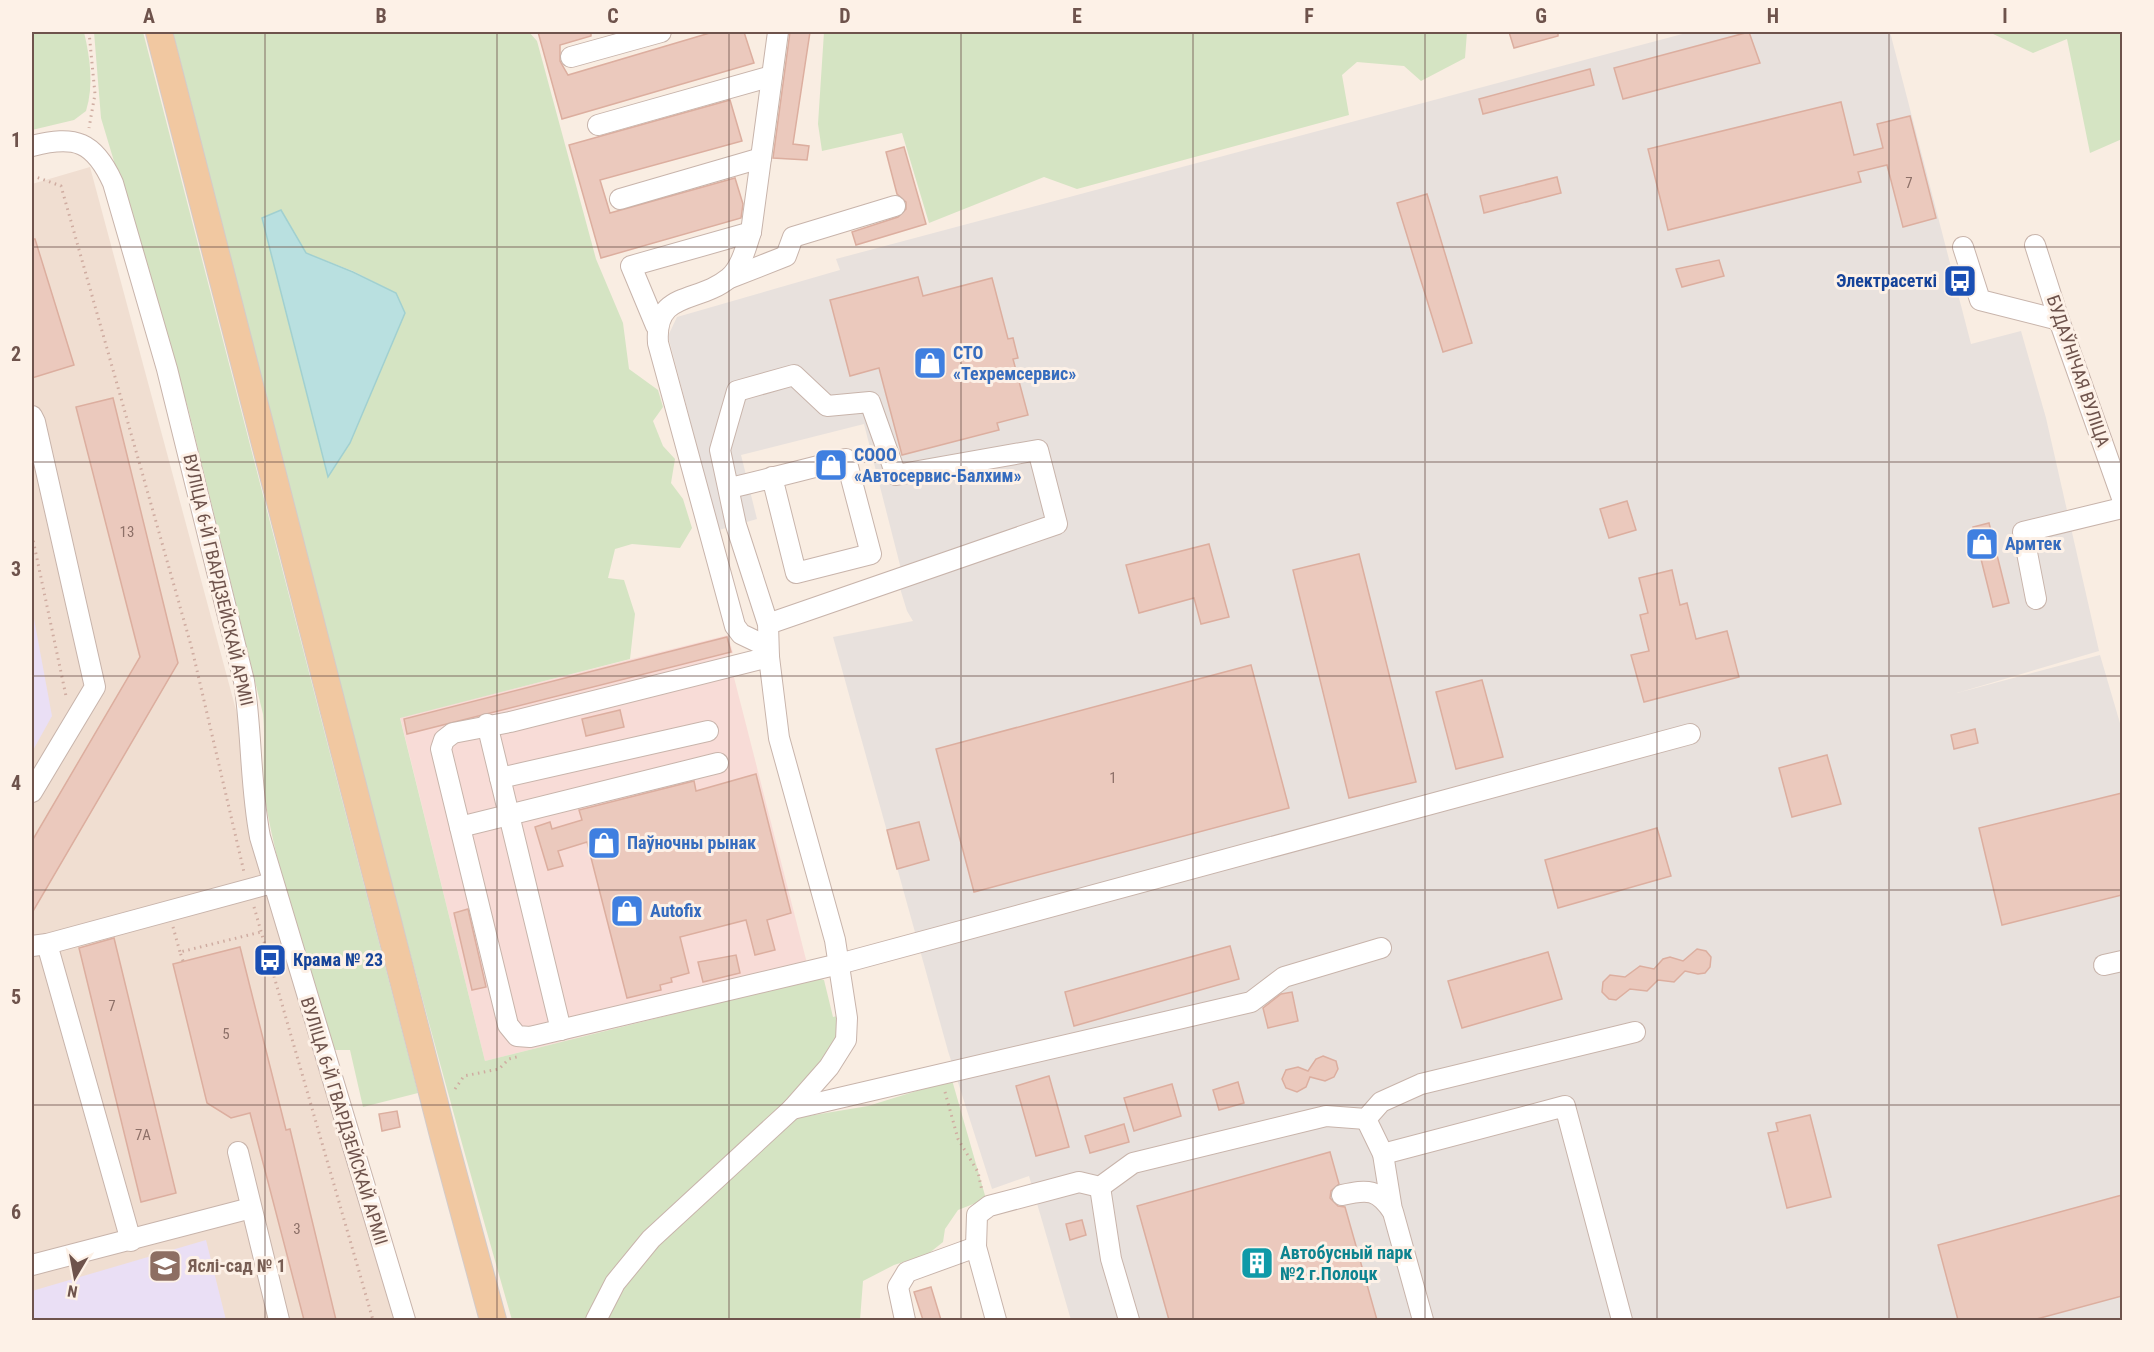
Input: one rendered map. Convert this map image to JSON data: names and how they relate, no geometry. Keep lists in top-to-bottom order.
{
  "streets": {
    "street": ["БУДАЎНІЧАЯ ВУЛІЦА", "ВУЛІЦА 6-Й ГВАРДЗЕЙСКАЙ АРМІІ"]
  },
  "places": {
    "bus stop": ["Электрасеткі", "Крама № 23"],
    "shop": [
      "СТО «Техремсервис»",
      "СООО «Автосервис-Балхим»",
      "Армтек",
      "Паўночны рынак",
      "Autofix"
    ],
    "building": ["Автобусный парк №2 г.Полоцк"],
    "school or university": ["Яслі-сад № 1"]
  },
  "house_numbers": [
    "7",
    "13",
    "1",
    "7",
    "5",
    "7А",
    "3"
  ],
  "north": "bottom",
  "grid": {
    "columns": [
      "A",
      "B",
      "C",
      "D",
      "E",
      "F",
      "G",
      "H",
      "I"
    ],
    "rows": [
      "1",
      "2",
      "3",
      "4",
      "5",
      "6"
    ]
  }
}
